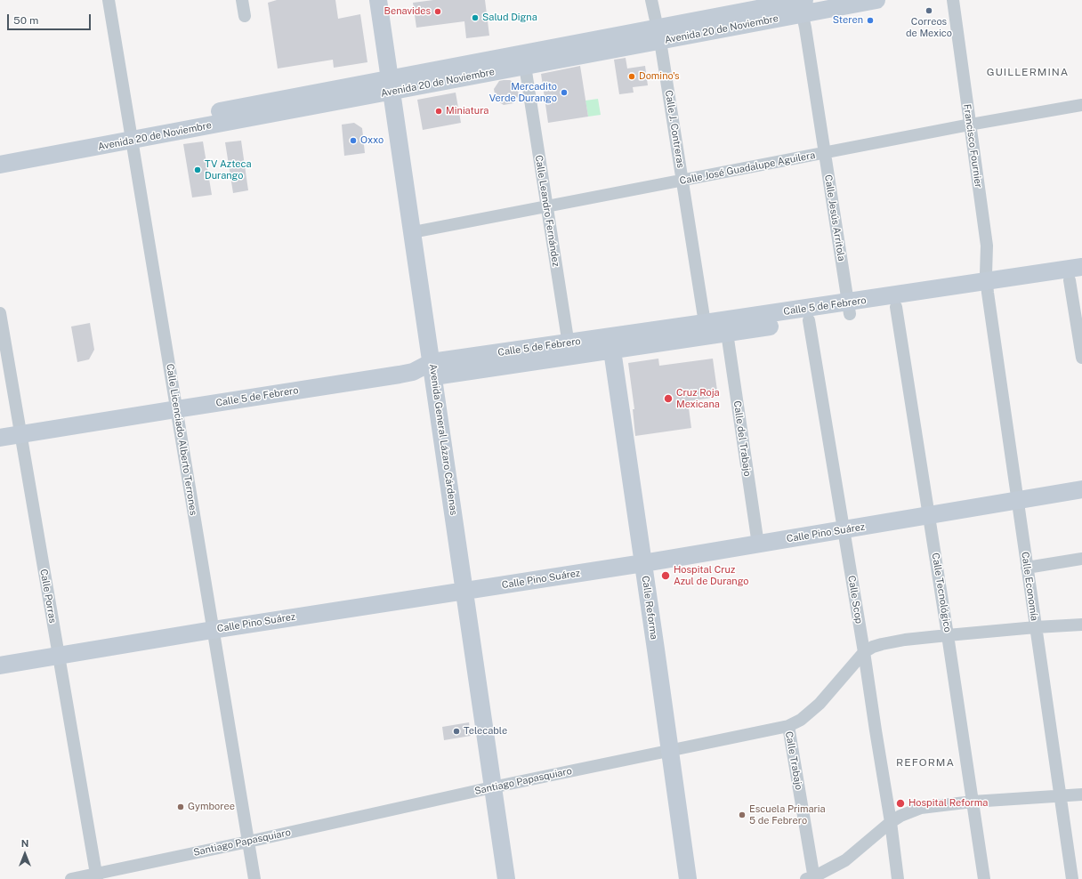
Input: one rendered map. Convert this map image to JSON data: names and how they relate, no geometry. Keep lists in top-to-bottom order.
{
  "streets": {
    "street": [
      "Avenida 20 de Noviembre",
      "Calle J. Contreras",
      "Francisco Fournier",
      "Calle José Guadalupe Aguilera",
      "Calle Leandro Fernández",
      "Calle Jesús Arritola",
      "Calle 5 de Febrero",
      "Calle del Trabajo",
      "Calle Licenciado Alberto Terrones",
      "Avenida General Lázaro Cárdenas",
      "Calle Pino Suárez",
      "Calle Economía",
      "Calle Tecnológico",
      "Calle Porras",
      "Calle Scop",
      "Calle Reforma",
      "Calle Trabajo",
      "Santiago Papasquiaro"
    ]
  },
  "crossings": [
    ["Avenida 20 de Noviembre", "Calle J. Contreras"],
    ["Avenida 20 de Noviembre", "Calle Leandro Fernández"],
    ["Avenida 20 de Noviembre", "Calle Jesús Arritola"],
    ["Avenida 20 de Noviembre", "Calle Licenciado Alberto Terrones"],
    ["Avenida 20 de Noviembre", "Avenida General Lázaro Cárdenas"],
    ["Calle J. Contreras", "Calle José Guadalupe Aguilera"],
    ["Calle J. Contreras", "Calle 5 de Febrero"],
    ["Francisco Fournier", "Calle José Guadalupe Aguilera"],
    ["Francisco Fournier", "Calle 5 de Febrero"],
    ["Francisco Fournier", "Calle Economía"],
    ["Calle José Guadalupe Aguilera", "Calle Leandro Fernández"],
    ["Calle José Guadalupe Aguilera", "Calle Jesús Arritola"],
    ["Calle José Guadalupe Aguilera", "Avenida General Lázaro Cárdenas"],
    ["Calle Leandro Fernández", "Calle 5 de Febrero"],
    ["Calle Jesús Arritola", "Calle 5 de Febrero"],
    ["Calle 5 de Febrero", "Calle del Trabajo"],
    ["Calle 5 de Febrero", "Calle Licenciado Alberto Terrones"],
    ["Calle 5 de Febrero", "Avenida General Lázaro Cárdenas"],
    ["Calle 5 de Febrero", "Calle Economía"],
    ["Calle 5 de Febrero", "Calle Tecnológico"],
    ["Calle 5 de Febrero", "Calle Porras"],
    ["Calle 5 de Febrero", "Calle Scop"],
    ["Calle 5 de Febrero", "Calle Reforma"],
    ["Calle del Trabajo", "Calle Pino Suárez"],
    ["Calle Licenciado Alberto Terrones", "Calle Pino Suárez"],
    ["Calle Licenciado Alberto Terrones", "Santiago Papasquiaro"],
    ["Avenida General Lázaro Cárdenas", "Calle Pino Suárez"],
    ["Avenida General Lázaro Cárdenas", "Santiago Papasquiaro"],
    ["Calle Pino Suárez", "Calle Economía"],
    ["Calle Pino Suárez", "Calle Tecnológico"],
    ["Calle Pino Suárez", "Calle Porras"],
    ["Calle Pino Suárez", "Calle Scop"],
    ["Calle Pino Suárez", "Calle Reforma"],
    ["Calle Economía", "Santiago Papasquiaro"],
    ["Calle Tecnológico", "Santiago Papasquiaro"],
    ["Calle Porras", "Santiago Papasquiaro"],
    ["Calle Scop", "Santiago Papasquiaro"],
    ["Calle Reforma", "Santiago Papasquiaro"],
    ["Calle Trabajo", "Santiago Papasquiaro"]
  ],
  "districts": ["GUILLERMINA", "REFORMA"],
  "places": [
    "Correos de Mexico",
    "Benavides",
    "Salud Digna",
    "Steren",
    "Domino's",
    "Mercadito Verde Durango",
    "Miniatura",
    "Oxxo",
    "TV Azteca Durango",
    "Cruz Roja Mexicana",
    "Hospital Cruz Azul de Durango",
    "Telecable",
    "Hospital Reforma",
    "Gymboree",
    "Escuela Primaria 5 de Febrero"
  ],
  "scale_bar": "50 m",
  "north": "top"
}
